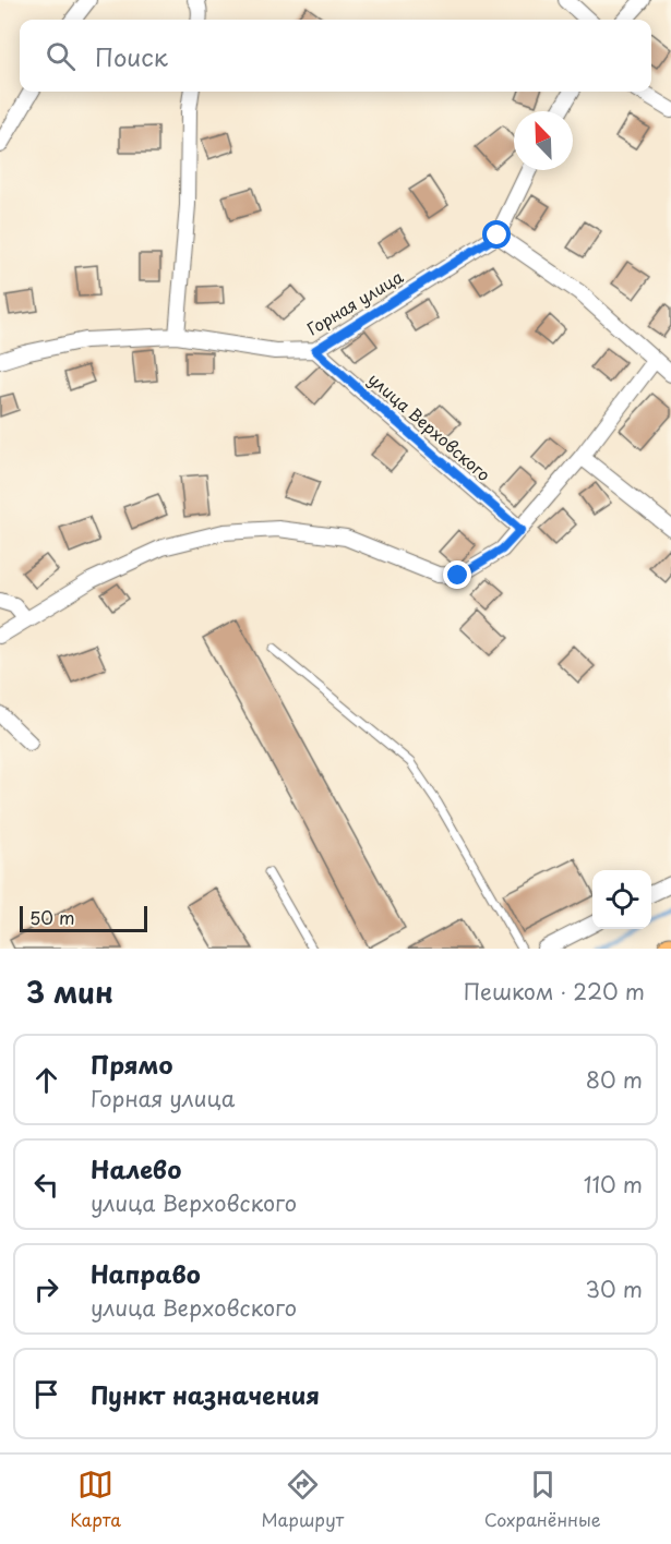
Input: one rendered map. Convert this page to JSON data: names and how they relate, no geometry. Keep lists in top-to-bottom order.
{
  "streets": {
    "street": ["Горная улица", "улица Верховского"]
  },
  "crossings": [
    ["Горная улица", "улица Верховского"]
  ],
  "scale_bar": "50 m",
  "north": "top left",
  "page": {
    "search": "Поиск",
    "scale": "50 m",
    "heading": ["3 мин", "Пешком · 220 m"],
    "list": [
      ["Прямо", "Горная улица", "80 m"],
      ["Налево", "улица Верховского", "110 m"],
      ["Направо", "улица Верховского", "30 m"],
      "Пункт назначения"
    ],
    "nav": ["Карта", "Маршрут", "Сохранённые"]
  }
}
